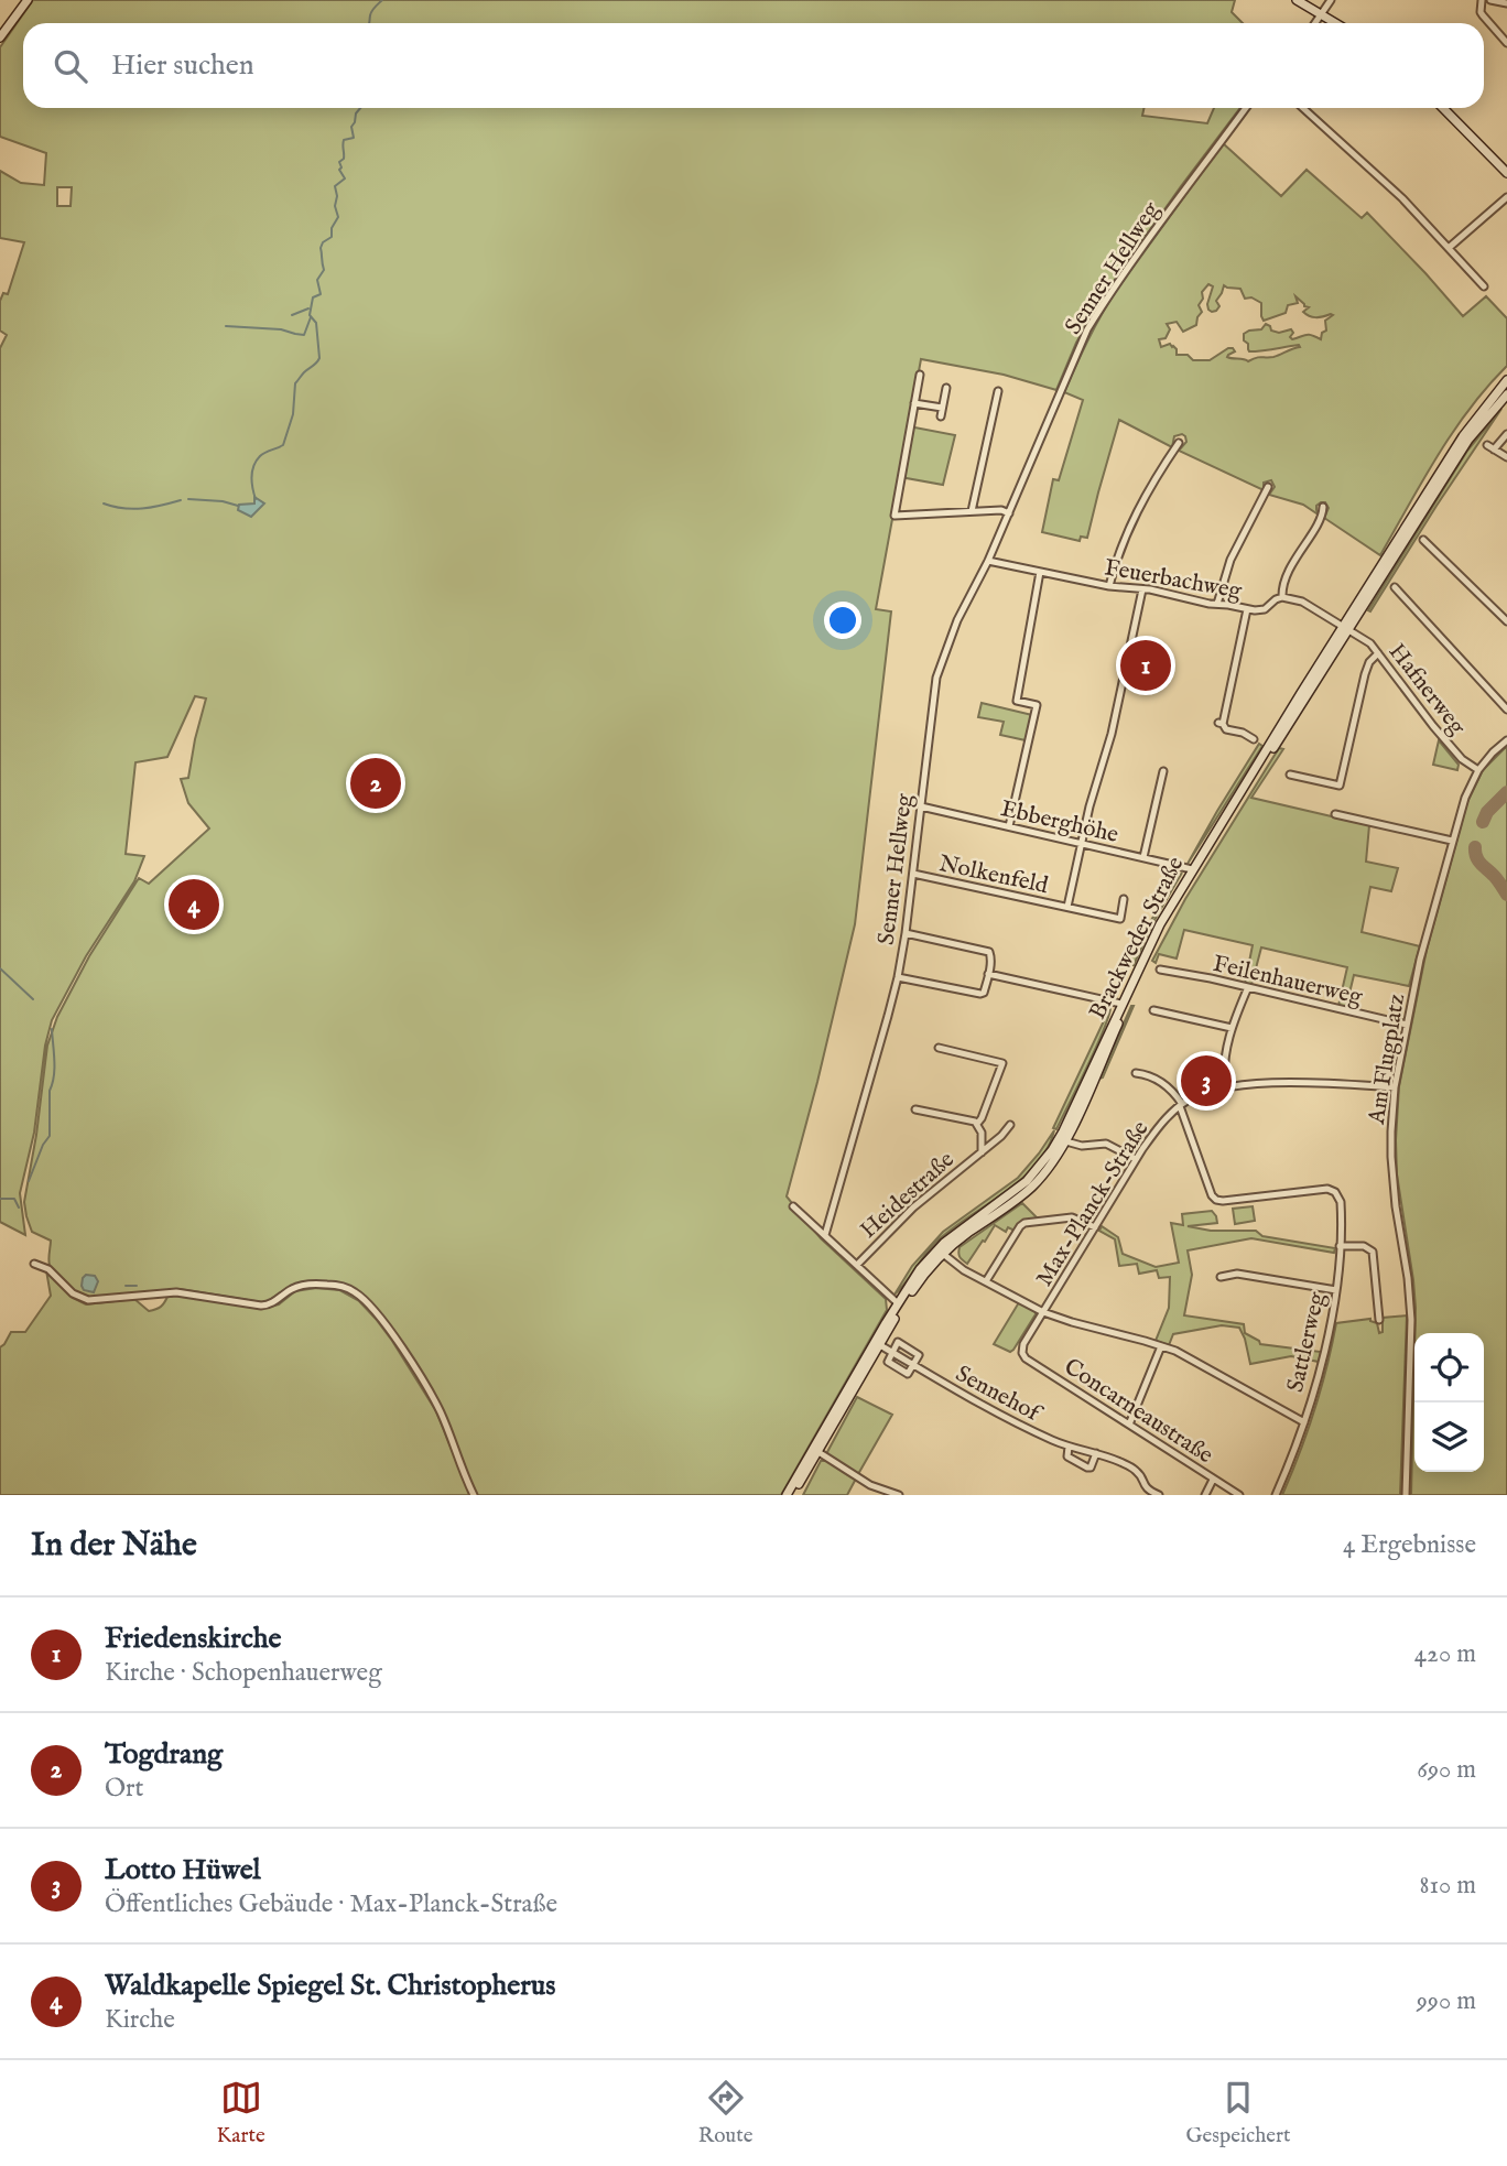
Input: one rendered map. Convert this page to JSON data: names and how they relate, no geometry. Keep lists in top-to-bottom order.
{
  "streets": {
    "main road": ["Brackweder Straße"],
    "street": [
      "Senner Hellweg",
      "Feuerbachweg",
      "Hafnerweg",
      "Ebberghöhe",
      "Nolkenfeld",
      "Feilenhauerweg",
      "Am Flugplatz",
      "Heidestraße",
      "Max-Planck-Straße",
      "Sattlerweg",
      "Sennehof",
      "Concarneaustraße"
    ]
  },
  "crossings": [
    ["Senner Hellweg", "Feuerbachweg"],
    ["Senner Hellweg", "Ebberghöhe"],
    ["Senner Hellweg", "Nolkenfeld"],
    ["Feuerbachweg", "Nolkenfeld"],
    ["Hafnerweg", "Brackweder Straße"],
    ["Hafnerweg", "Am Flugplatz"],
    ["Ebberghöhe", "Nolkenfeld"],
    ["Ebberghöhe", "Brackweder Straße"],
    ["Brackweder Straße", "Sennehof"],
    ["Feilenhauerweg", "Am Flugplatz"],
    ["Am Flugplatz", "Max-Planck-Straße"],
    ["Max-Planck-Straße", "Sattlerweg"],
    ["Max-Planck-Straße", "Concarneaustraße"]
  ],
  "page": {
    "search": "Hier suchen",
    "pins": [
      "1",
      "2",
      "4",
      "3"
    ],
    "heading": ["In der Nähe", "4 Ergebnisse"],
    "list": [
      {
        "mark": "1",
        "name": "Friedenskirche",
        "note": "Kirche · Schopenhauerweg",
        "value": "420 m"
      },
      {
        "mark": "2",
        "name": "Togdrang",
        "note": "Ort",
        "value": "690 m"
      },
      {
        "mark": "3",
        "name": "Lotto Hüwel",
        "note": "Öffentliches Gebäude · Max-Planck-Straße",
        "value": "810 m"
      },
      {
        "mark": "4",
        "name": "Waldkapelle Spiegel St. Christopherus",
        "note": "Kirche",
        "value": "990 m"
      }
    ],
    "nav": ["Karte", "Route", "Gespeichert"]
  }
}
